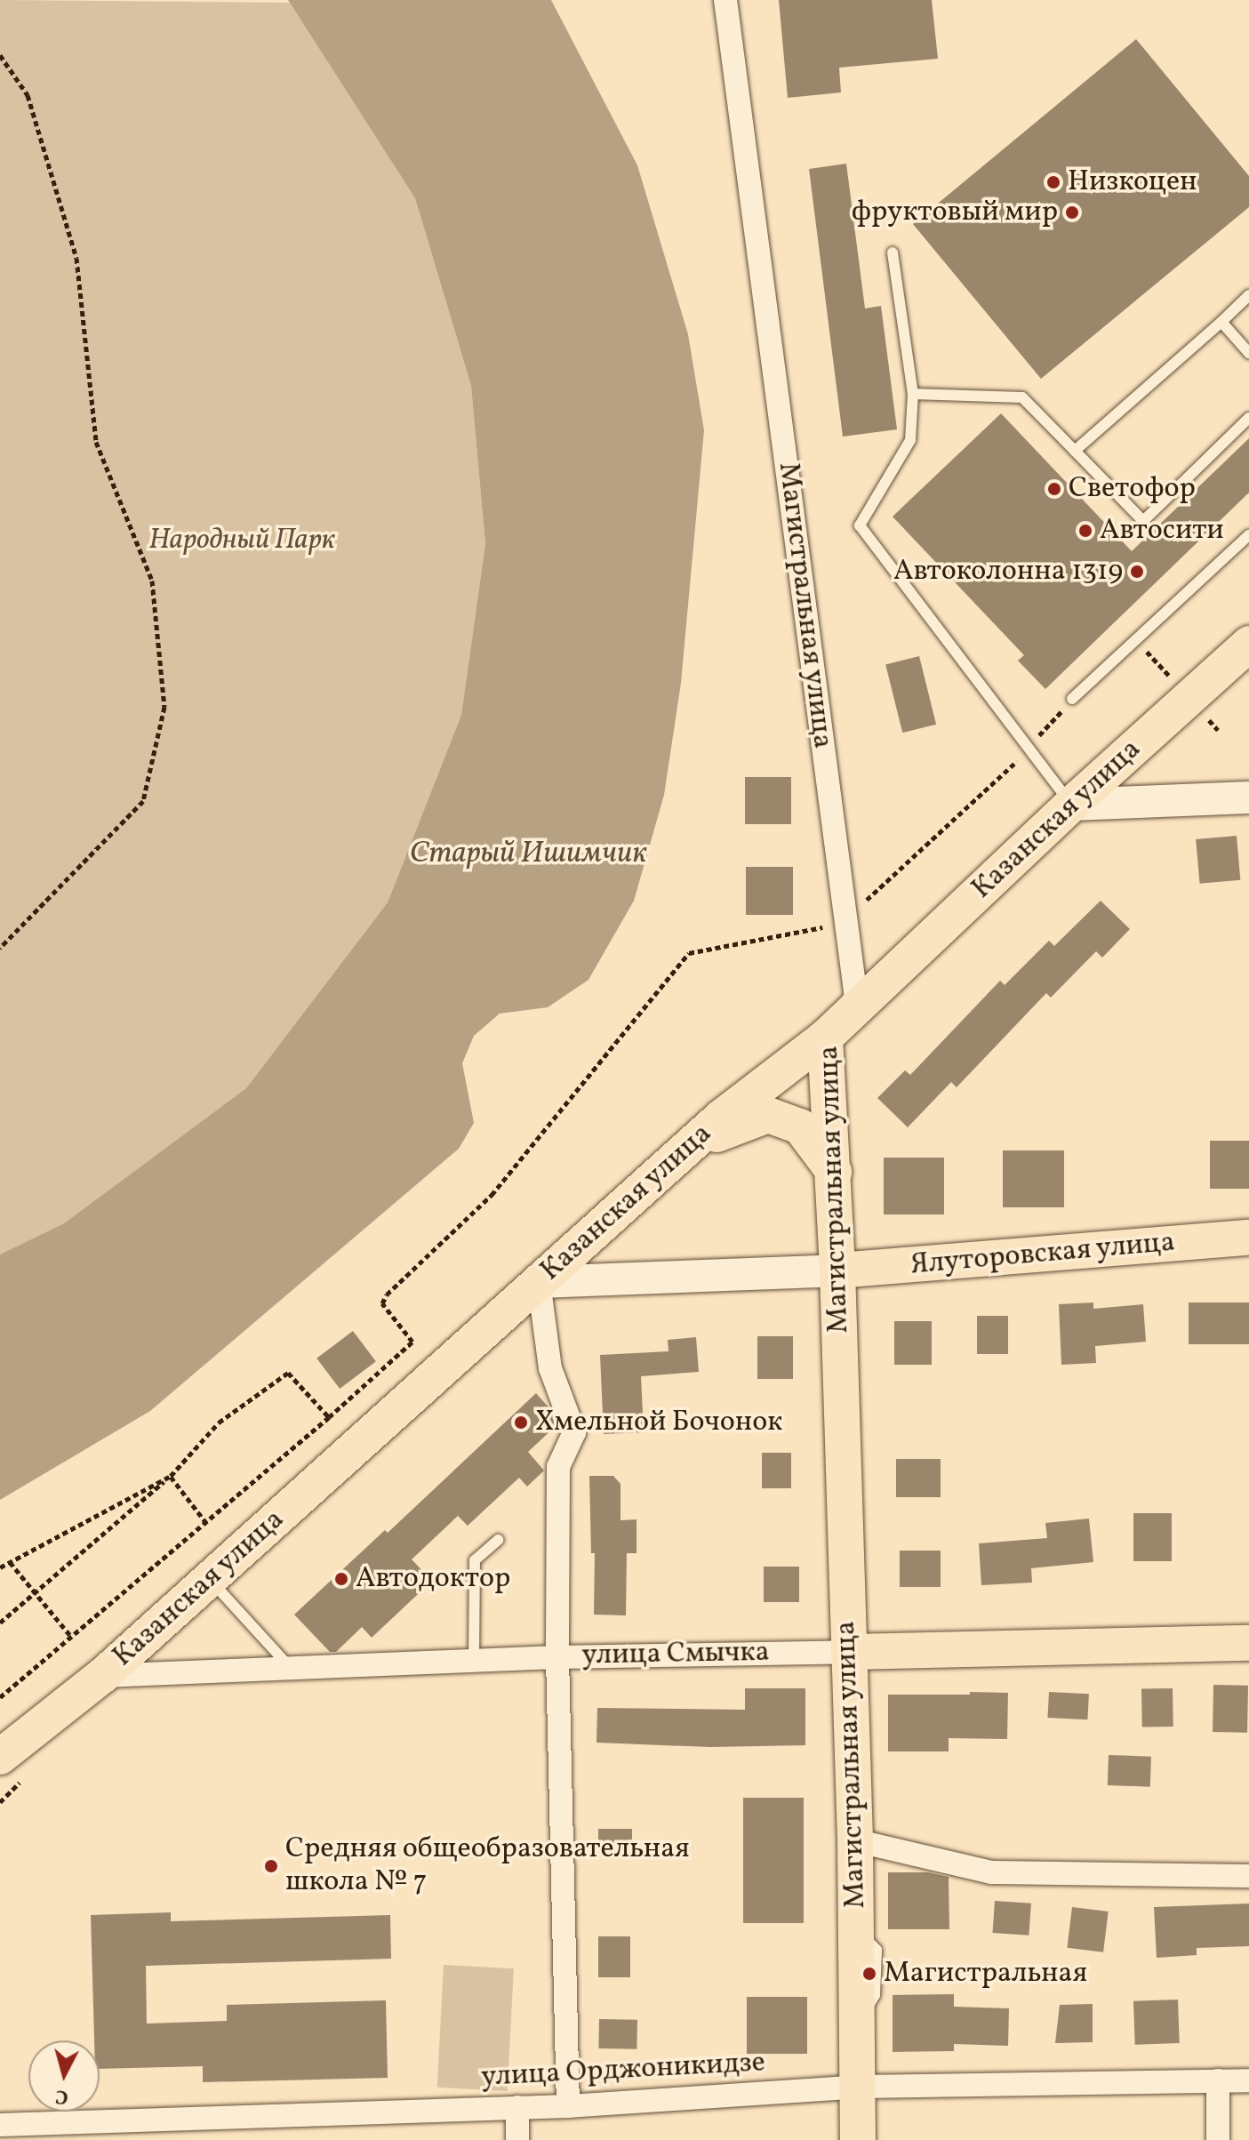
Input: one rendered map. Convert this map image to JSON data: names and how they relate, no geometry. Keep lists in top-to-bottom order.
{
  "streets": {
    "main road": [
      "Магистральная улица",
      "Казанская улица",
      "Ялуторовская улица",
      "улица Смычка"
    ],
    "street": ["улица Орджоникидзе"]
  },
  "crossings": [
    ["Магистральная улица", "Казанская улица"],
    ["Магистральная улица", "Ялуторовская улица"],
    ["Магистральная улица", "улица Смычка"],
    ["Магистральная улица", "улица Орджоникидзе"],
    ["Казанская улица", "улица Смычка"]
  ],
  "water": ["Старый Ишимчик"],
  "parks": ["Народный Парк"],
  "places": [
    "Низкоцен",
    "фруктовый мир",
    "Светофор",
    "Автосити",
    "Автоколонна 1319",
    "Хмельной Бочонок",
    "Автодоктор",
    "Средняя общеобразовательная школа № 7",
    "Магистральная"
  ],
  "north": "bottom"
}
